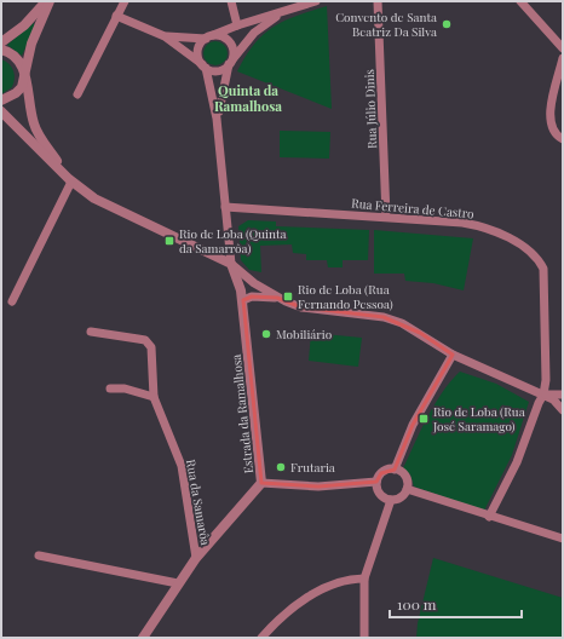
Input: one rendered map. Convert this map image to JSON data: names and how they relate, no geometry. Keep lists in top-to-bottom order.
{
  "streets": {
    "street": [
      "Rua Júlio Dinis",
      "Rua Ferreira de Castro",
      "Estrada da Ramalhosa",
      "Rua da Samarôa"
    ]
  },
  "crossings": [
    ["Rua Júlio Dinis", "Rua Ferreira de Castro"],
    ["Rua Ferreira de Castro", "Estrada da Ramalhosa"],
    ["Estrada da Ramalhosa", "Rua da Samarôa"]
  ],
  "districts": ["Quinta da Ramalhosa"],
  "places": {
    "other": ["Convento de Santa Beatriz Da Silva", "Mobiliário", "Frutaria"],
    "transit": ["Rio de Loba (Quinta da Samarrôa)", "Rio de Loba (Rua Fernando Pessoa)", "Rio de Loba (Rua José Saramago)"]
  },
  "scale_bar": "100 m"
}
